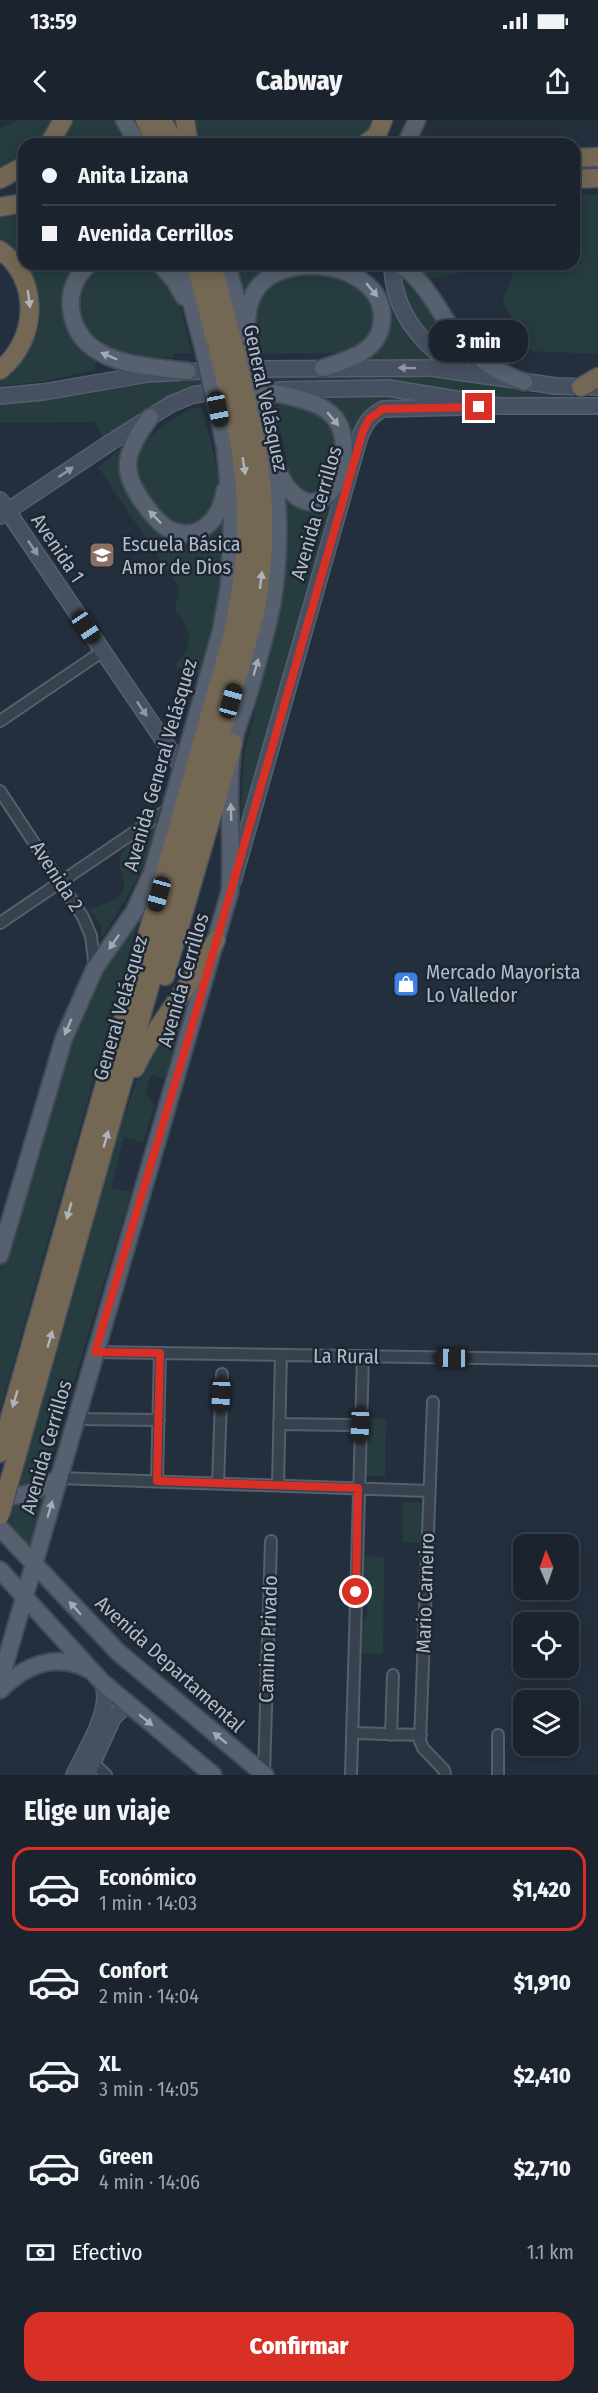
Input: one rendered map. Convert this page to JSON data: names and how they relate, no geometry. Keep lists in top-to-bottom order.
{
  "streets": {
    "highway": ["General Velásquez"],
    "main road": [
      "Avenida Cerrillos",
      "Avenida 1",
      "Avenida General Velásquez",
      "Avenida Departamental"
    ],
    "street": [
      "Avenida 2",
      "La Rural",
      "Mario Carneiro",
      "Camino Privado"
    ]
  },
  "crossings": [
    ["General Velásquez", "Avenida General Velásquez"],
    ["Avenida Cerrillos", "Avenida General Velásquez"],
    ["Avenida Cerrillos", "La Rural"],
    ["Avenida Cerrillos", "Avenida Departamental"],
    ["Avenida 1", "Avenida General Velásquez"],
    ["Avenida General Velásquez", "Avenida 2"],
    ["Camino Privado", "Avenida Departamental"]
  ],
  "one_way": ["Avenida 1"],
  "places": {
    "school or university": ["Escuela Básica Amor de Dios"],
    "shop": ["Mercado Mayorista Lo Valledor"]
  },
  "north": "top",
  "page": {
    "status": "13:59",
    "header": "Cabway",
    "banner": ["Anita Lizana", "Avenida Cerrillos"],
    "bubble": "3 min",
    "heading": "Elige un viaje",
    "list": [
      {
        "name": "Económico",
        "note": "1 min · 14:03",
        "value": "$1,420"
      },
      {
        "name": "Confort",
        "note": "2 min · 14:04",
        "value": "$1,910"
      },
      {
        "name": "XL",
        "note": "3 min · 14:05",
        "value": "$2,410"
      },
      {
        "name": "Green",
        "note": "4 min · 14:06",
        "value": "$2,710"
      }
    ],
    "pay": ["Efectivo", "1.1 km"],
    "buttons": "Confirmar"
  }
}
